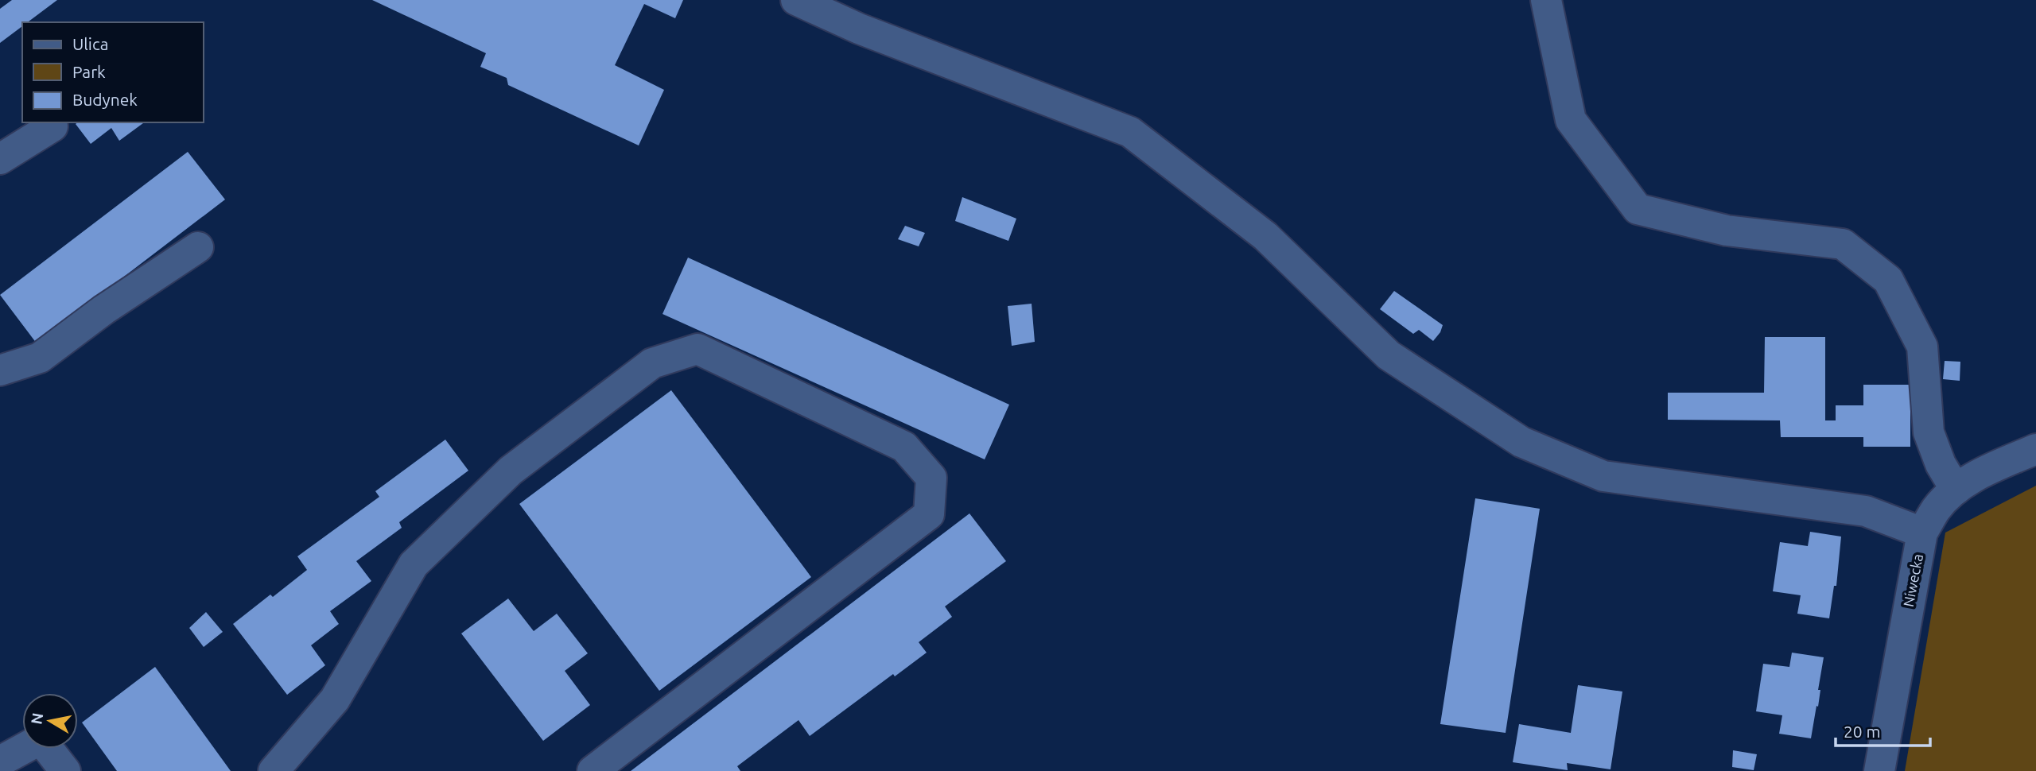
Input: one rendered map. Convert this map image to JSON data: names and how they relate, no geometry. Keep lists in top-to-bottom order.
{
  "streets": {
    "street": ["Niwecka"]
  },
  "legend": ["Ulica", "Park", "Budynek"],
  "scale_bar": "20 m",
  "north": "left"
}
